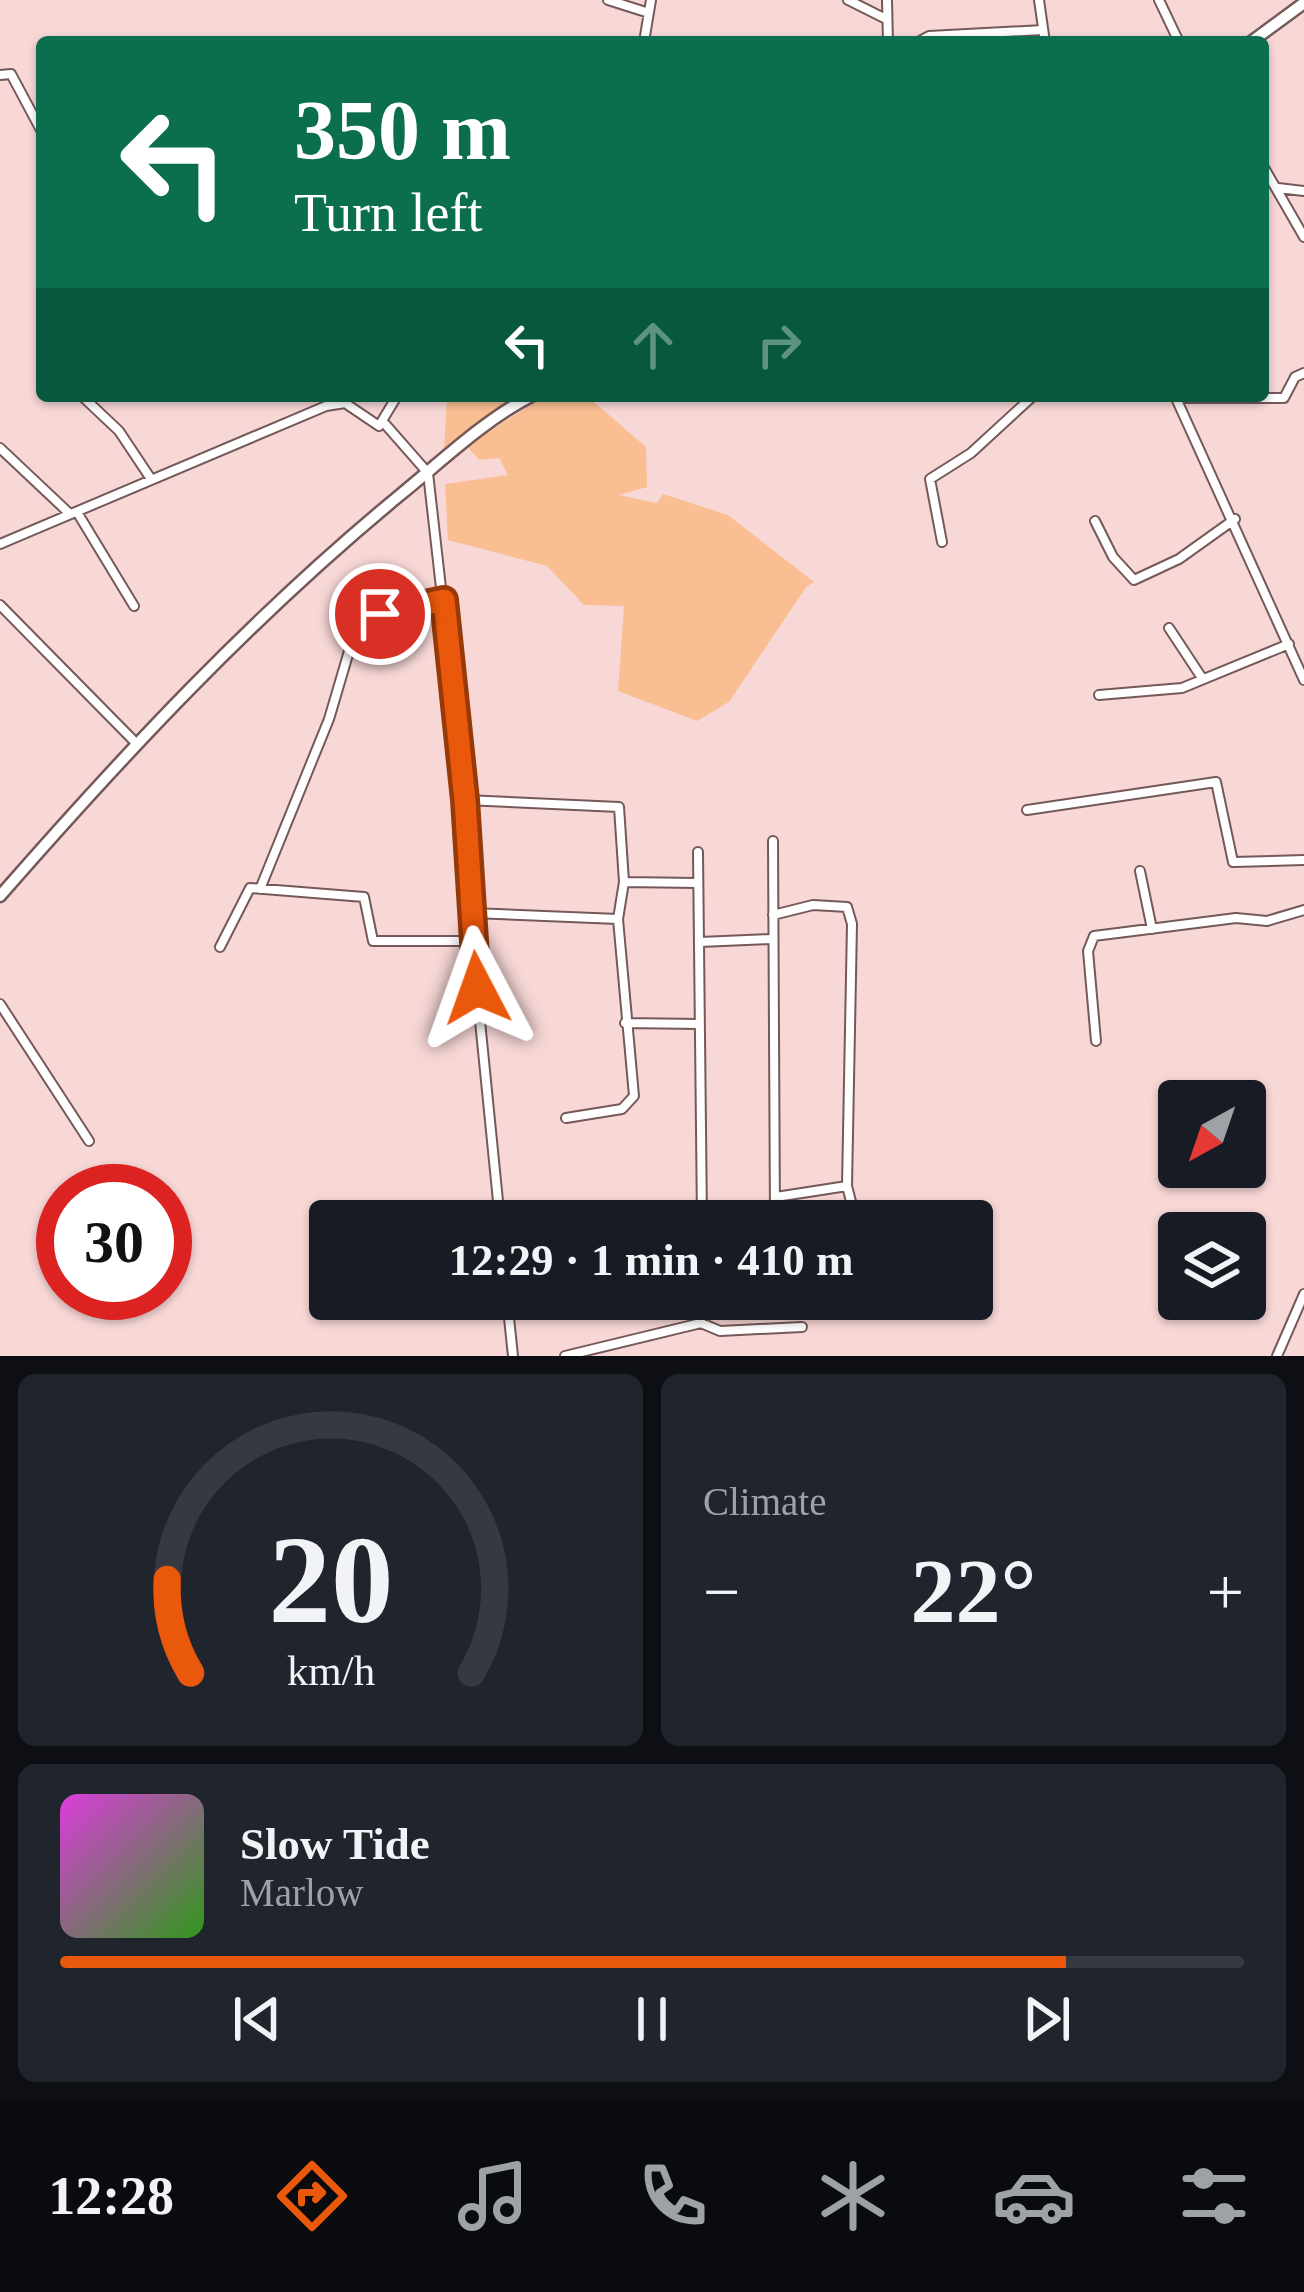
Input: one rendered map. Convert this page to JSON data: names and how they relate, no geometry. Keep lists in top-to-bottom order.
{
  "north": "bottom left",
  "page": {
    "turn": ["350 m", "Turn left"],
    "limit": "30",
    "trip": "12:29 · 1 min · 410 m",
    "tile": "Climate",
    "heat": ["−", "22°", "+"],
    "song": ["Slow Tide", "Marlow"],
    "tabs": "12:28",
    "gauge": ["20", "km/h"]
  }
}
